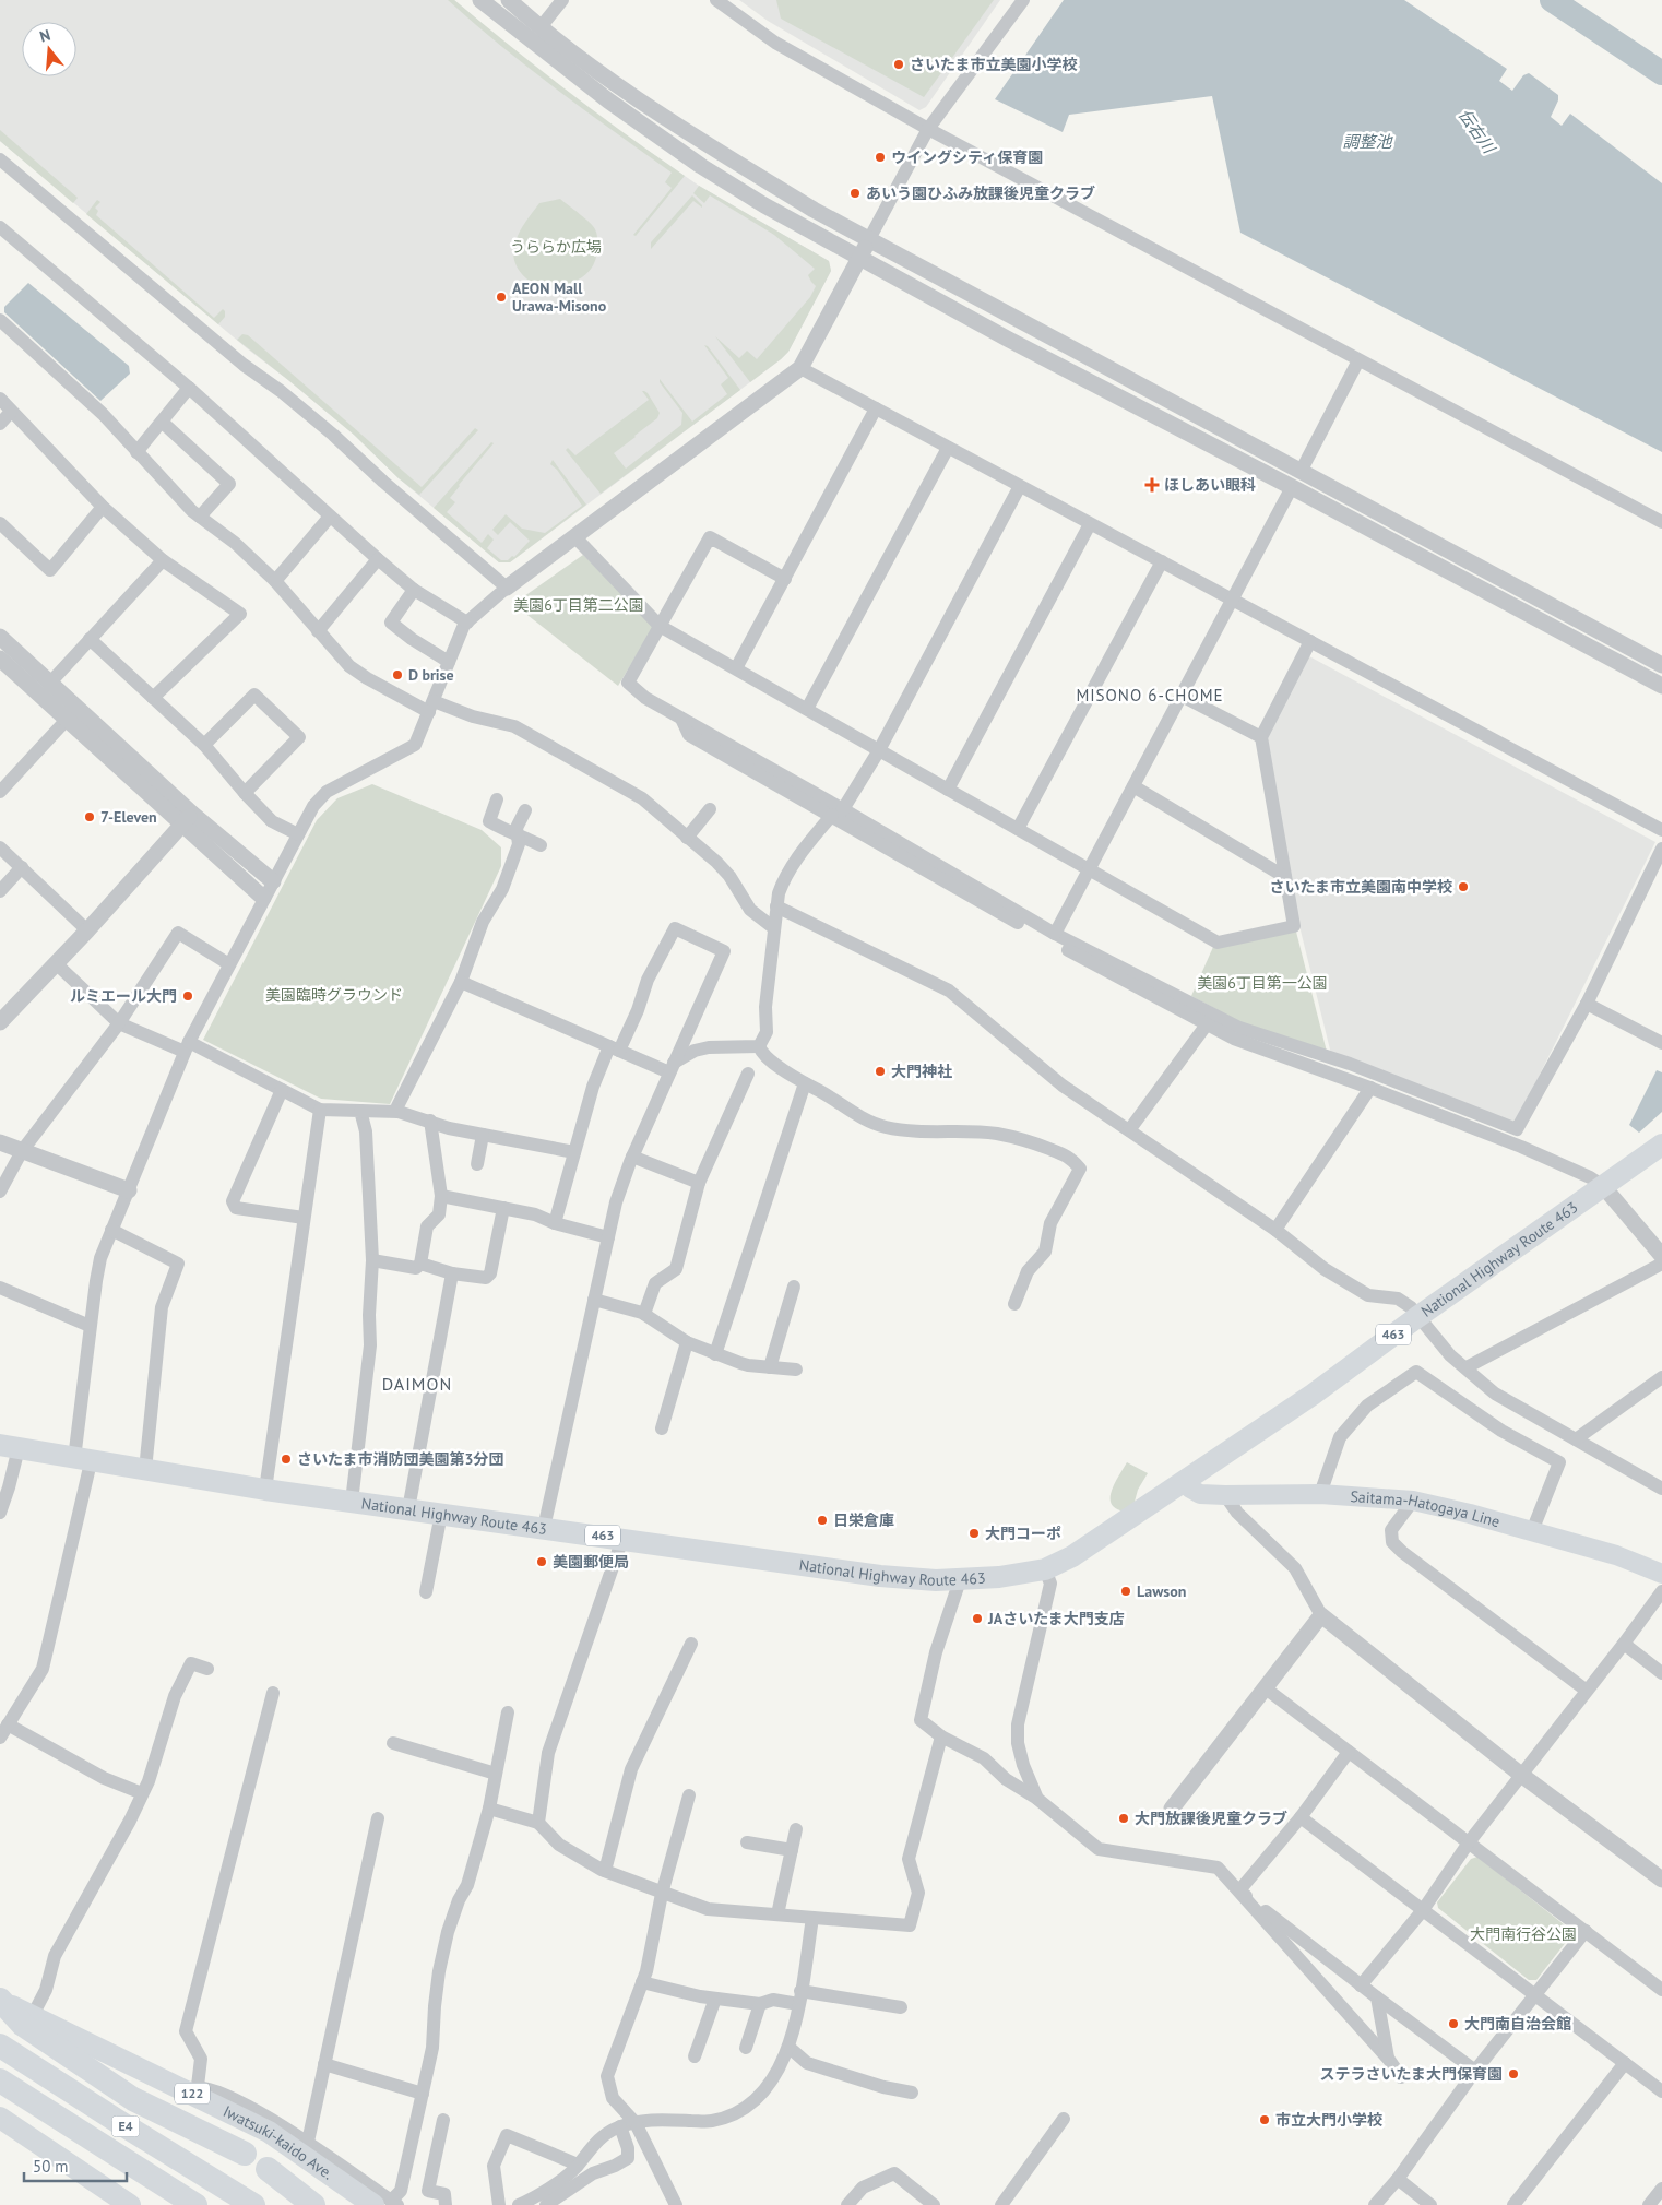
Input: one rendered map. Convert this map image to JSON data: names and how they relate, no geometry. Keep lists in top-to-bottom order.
{
  "streets": {
    "highway": [
      "National Highway Route 463",
      "463",
      "122",
      "E4",
      "Iwatsuki-kaido Ave."
    ],
    "main road": ["Saitama-Hatogaya Line"]
  },
  "crossings": [
    ["National Highway Route 463", "Saitama-Hatogaya Line"]
  ],
  "districts": ["MISONO 6-CHOME", "DAIMON"],
  "water": ["伝右川", "調整池"],
  "parks": [
    "うららか広場",
    "美園6丁目第二公園",
    "美園6丁目第一公園",
    "美園臨時グラウンド",
    "大門南行谷公園"
  ],
  "places": {
    "other": [
      "さいたま市立美園小学校",
      "ウイングシティ保育園",
      "あいう園ひふみ放課後児童クラブ",
      "AEON Mall Urawa-Misono",
      "D brise",
      "7-Eleven",
      "さいたま市立美園南中学校",
      "ルミエール大門",
      "大門神社",
      "さいたま市消防団美園第3分団",
      "日栄倉庫",
      "大門コーポ",
      "美園郵便局",
      "Lawson",
      "JAさいたま大門支店",
      "大門放課後児童クラブ",
      "大門南自治会館",
      "ステラさいたま大門保育園",
      "市立大門小学校"
    ],
    "health": ["ほしあい眼科"]
  },
  "scale_bar": "50 m",
  "north": "top"
}
